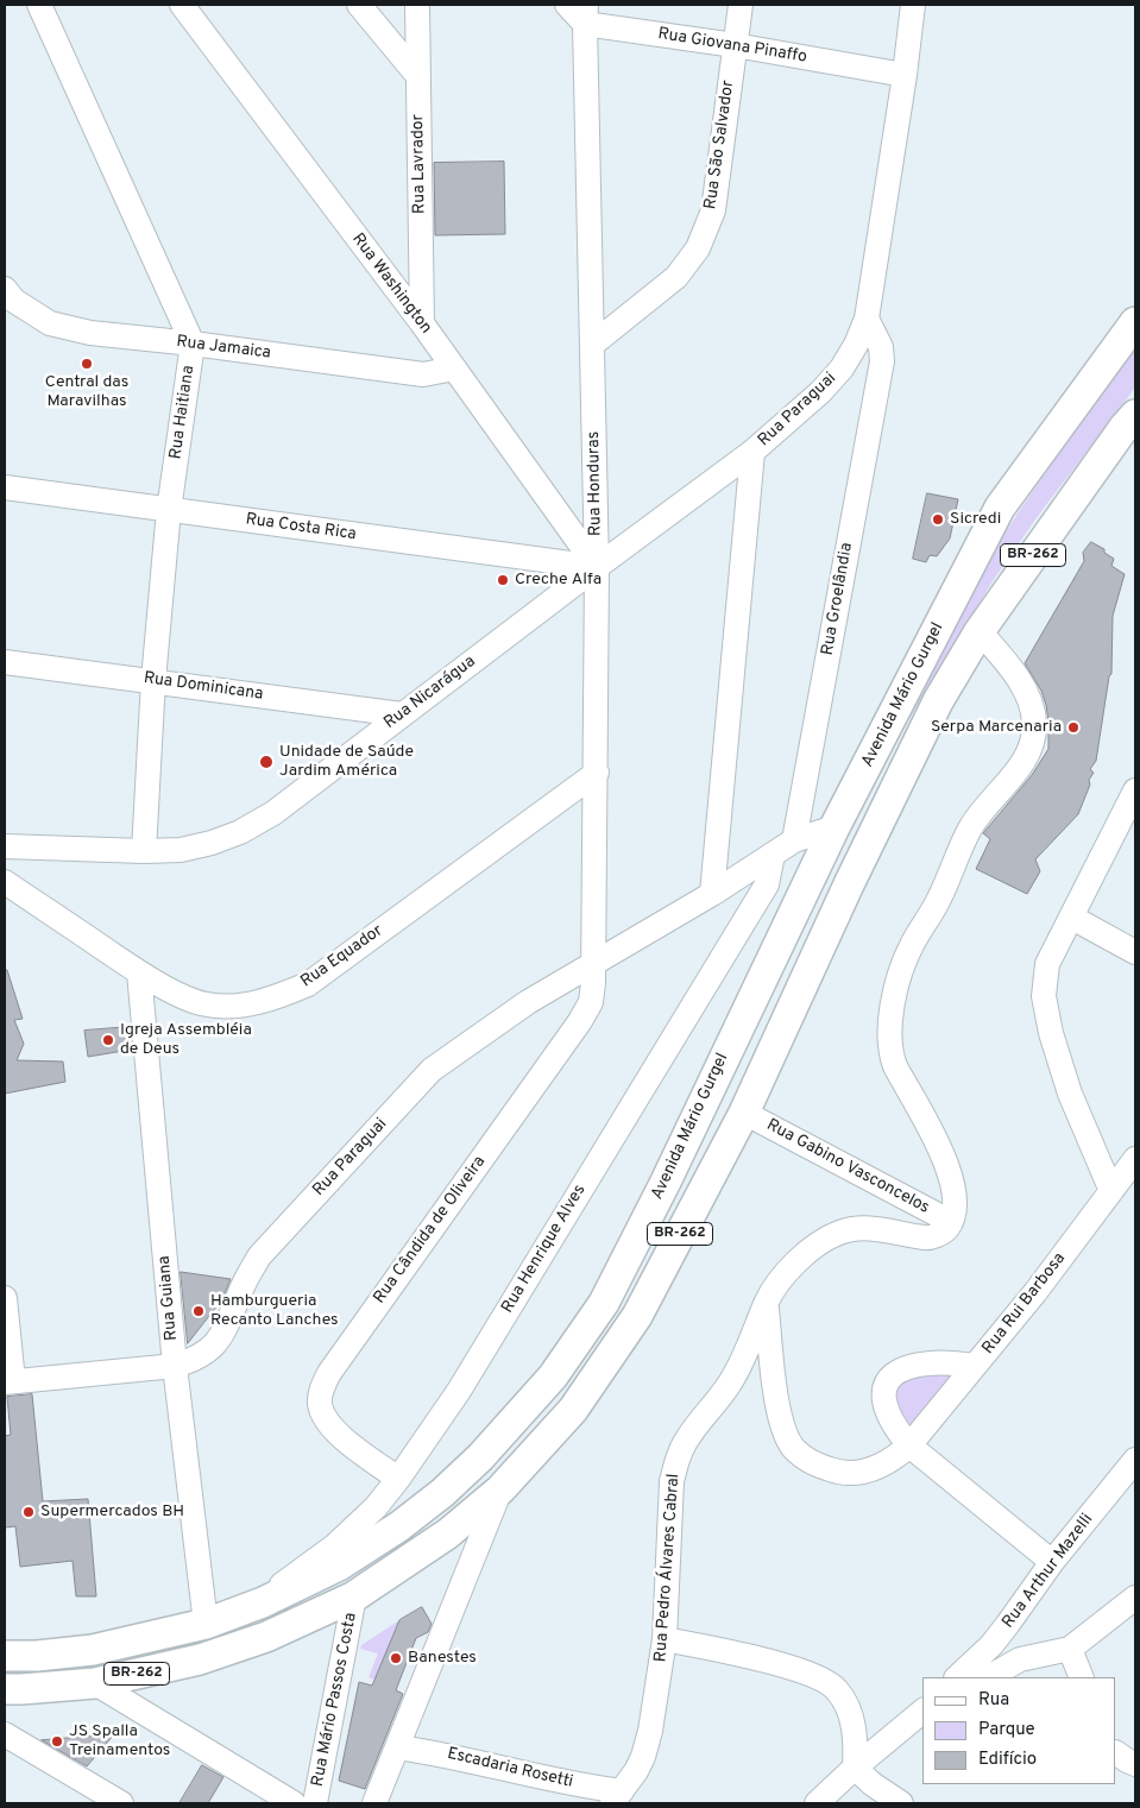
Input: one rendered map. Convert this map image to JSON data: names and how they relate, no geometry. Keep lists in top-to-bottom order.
{
  "streets": {
    "main road": ["BR-262", "Avenida Mário Gurgel"],
    "street": [
      "Rua Giovana Pinaffo",
      "Rua São Salvador",
      "Rua Lavrador",
      "Rua Washington",
      "Rua Jamaica",
      "Rua Paraguai",
      "Rua Haitiana",
      "Rua Honduras",
      "Rua Costa Rica",
      "Rua Groelândia",
      "Rua Dominicana",
      "Rua Nicarágua",
      "Rua Equador",
      "Rua Gabino Vasconcelos",
      "Rua Cândida de Oliveira",
      "Rua Henrique Alves",
      "Rua Guiana",
      "Rua Rui Barbosa",
      "Rua Pedro Álvares Cabral",
      "Rua Arthur Mazelli",
      "Rua Mário Passos Costa",
      "Escadaria Rosetti"
    ]
  },
  "crossings": [
    ["Rua Giovana Pinaffo", "Rua São Salvador"],
    ["Rua Giovana Pinaffo", "Rua Paraguai"],
    ["Rua Giovana Pinaffo", "Rua Honduras"],
    ["Rua São Salvador", "Rua Honduras"],
    ["Rua Lavrador", "Rua Washington"],
    ["Rua Washington", "Rua Jamaica"],
    ["Rua Washington", "Rua Honduras"],
    ["Rua Washington", "Rua Costa Rica"],
    ["Rua Washington", "Rua Nicarágua"],
    ["Rua Jamaica", "Rua Haitiana"],
    ["Rua Paraguai", "Rua Honduras"],
    ["Rua Paraguai", "Rua Groelândia"],
    ["Rua Paraguai", "Rua Nicarágua"],
    ["Rua Paraguai", "Rua Cândida de Oliveira"],
    ["Rua Paraguai", "Rua Henrique Alves"],
    ["Rua Paraguai", "Rua Guiana"],
    ["Rua Haitiana", "Rua Costa Rica"],
    ["Rua Haitiana", "Rua Dominicana"],
    ["Rua Haitiana", "Rua Nicarágua"],
    ["Rua Honduras", "Rua Costa Rica"],
    ["Rua Honduras", "Rua Nicarágua"],
    ["Rua Honduras", "Rua Equador"],
    ["Rua Honduras", "Rua Cândida de Oliveira"],
    ["Rua Costa Rica", "Rua Nicarágua"],
    ["Rua Dominicana", "Rua Nicarágua"],
    ["Avenida Mário Gurgel", "Rua Gabino Vasconcelos"],
    ["Avenida Mário Gurgel", "Rua Henrique Alves"],
    ["Avenida Mário Gurgel", "Rua Guiana"],
    ["Avenida Mário Gurgel", "Rua Mário Passos Costa"],
    ["Rua Equador", "Rua Guiana"],
    ["Rua Gabino Vasconcelos", "Rua Pedro Álvares Cabral"],
    ["Rua Cândida de Oliveira", "Rua Henrique Alves"],
    ["Rua Rui Barbosa", "Rua Pedro Álvares Cabral"],
    ["Rua Pedro Álvares Cabral", "Escadaria Rosetti"]
  ],
  "places": [
    "Central das Maravilhas",
    "Sicredi",
    "Creche Alfa",
    "Serpa Marcenaria",
    "Unidade de Saúde Jardim América",
    "Igreja Assembléia de Deus",
    "Hamburgueria Recanto Lanches",
    "Supermercados BH",
    "Banestes",
    "JS Spalla Treinamentos"
  ],
  "legend": ["Rua", "Parque", "Edifício"]
}
